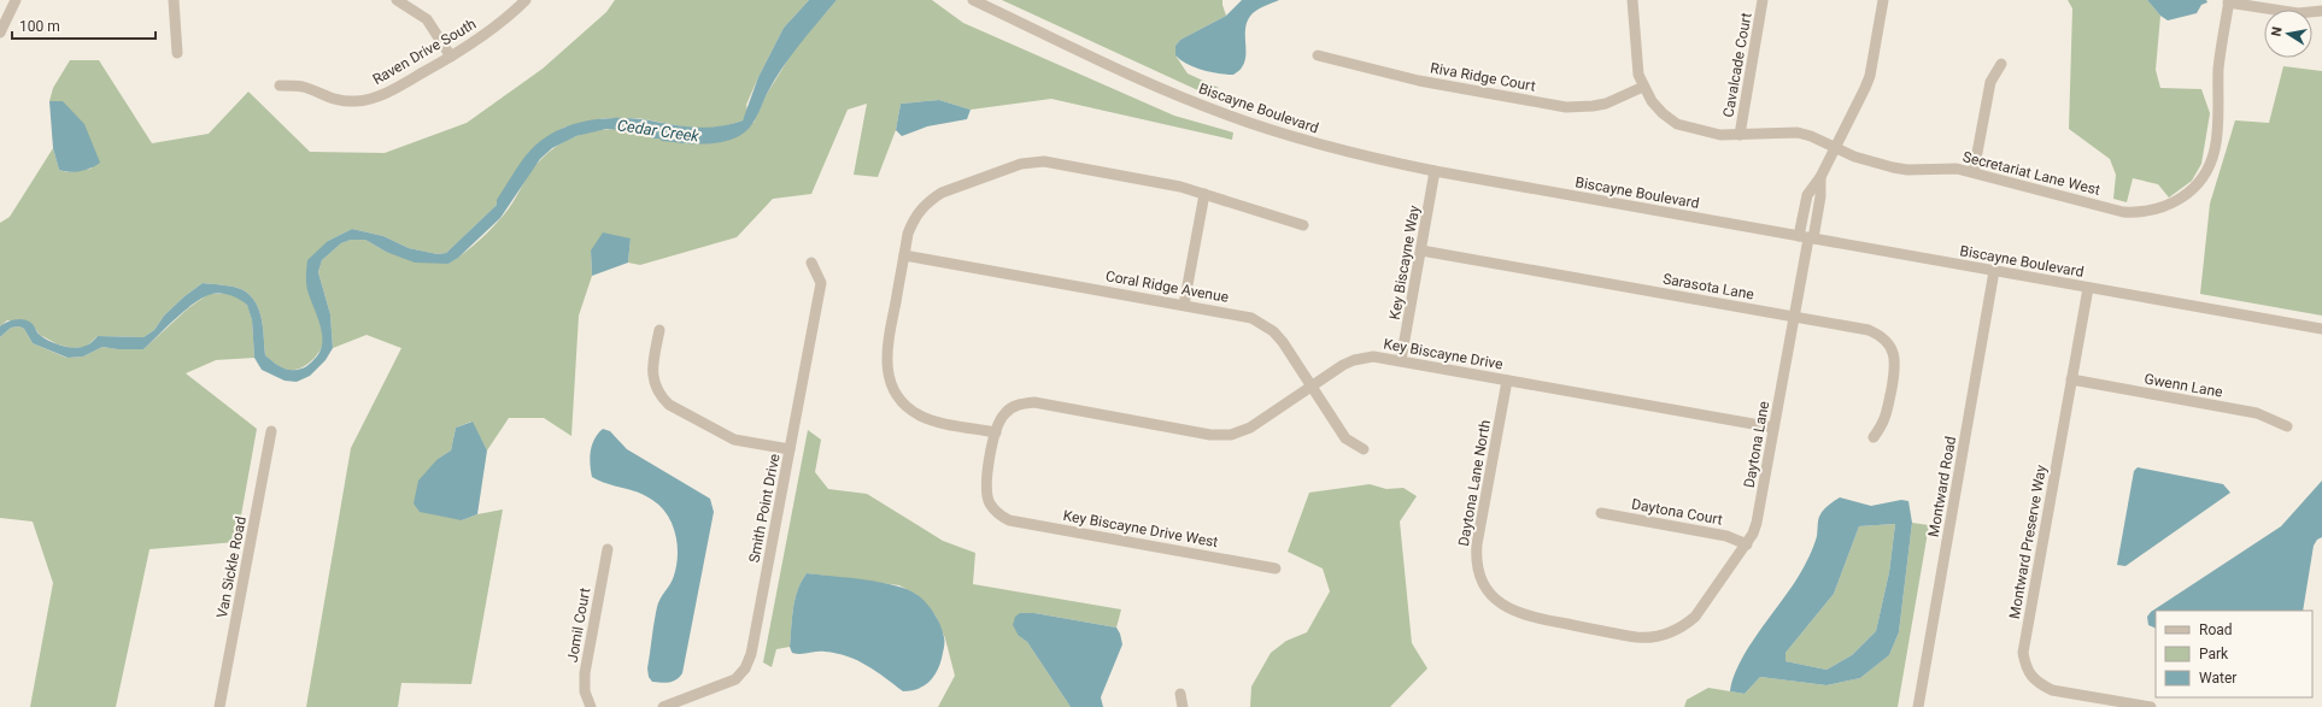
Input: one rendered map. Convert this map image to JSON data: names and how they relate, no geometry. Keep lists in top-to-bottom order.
{
  "streets": {
    "street": [
      "Raven Drive South",
      "Cavalcade Court",
      "Riva Ridge Court",
      "Biscayne Boulevard",
      "Secretariat Lane West",
      "Key Biscayne Way",
      "Coral Ridge Avenue",
      "Sarasota Lane",
      "Key Biscayne Drive",
      "Gwenn Lane",
      "Daytona Lane",
      "Daytona Lane North",
      "Montward Road",
      "Smith Point Drive",
      "Daytona Court",
      "Key Biscayne Drive West",
      "Montward Preserve Way",
      "Van Sickle Road",
      "Jomil Court"
    ]
  },
  "crossings": [
    ["Cavalcade Court", "Secretariat Lane West"],
    ["Riva Ridge Court", "Secretariat Lane West"],
    ["Biscayne Boulevard", "Key Biscayne Way"],
    ["Biscayne Boulevard", "Daytona Lane"],
    ["Biscayne Boulevard", "Montward Road"],
    ["Biscayne Boulevard", "Montward Preserve Way"],
    ["Secretariat Lane West", "Daytona Lane"],
    ["Key Biscayne Way", "Sarasota Lane"],
    ["Key Biscayne Way", "Key Biscayne Drive"],
    ["Coral Ridge Avenue", "Key Biscayne Drive"],
    ["Sarasota Lane", "Daytona Lane"],
    ["Key Biscayne Drive", "Daytona Lane"],
    ["Key Biscayne Drive", "Daytona Lane North"],
    ["Key Biscayne Drive", "Key Biscayne Drive West"],
    ["Gwenn Lane", "Montward Preserve Way"],
    ["Daytona Lane", "Daytona Lane North"],
    ["Daytona Lane", "Daytona Court"]
  ],
  "water": ["Cedar Creek"],
  "legend": ["Road", "Park", "Water"],
  "scale_bar": "100 m",
  "north": "left"
}
